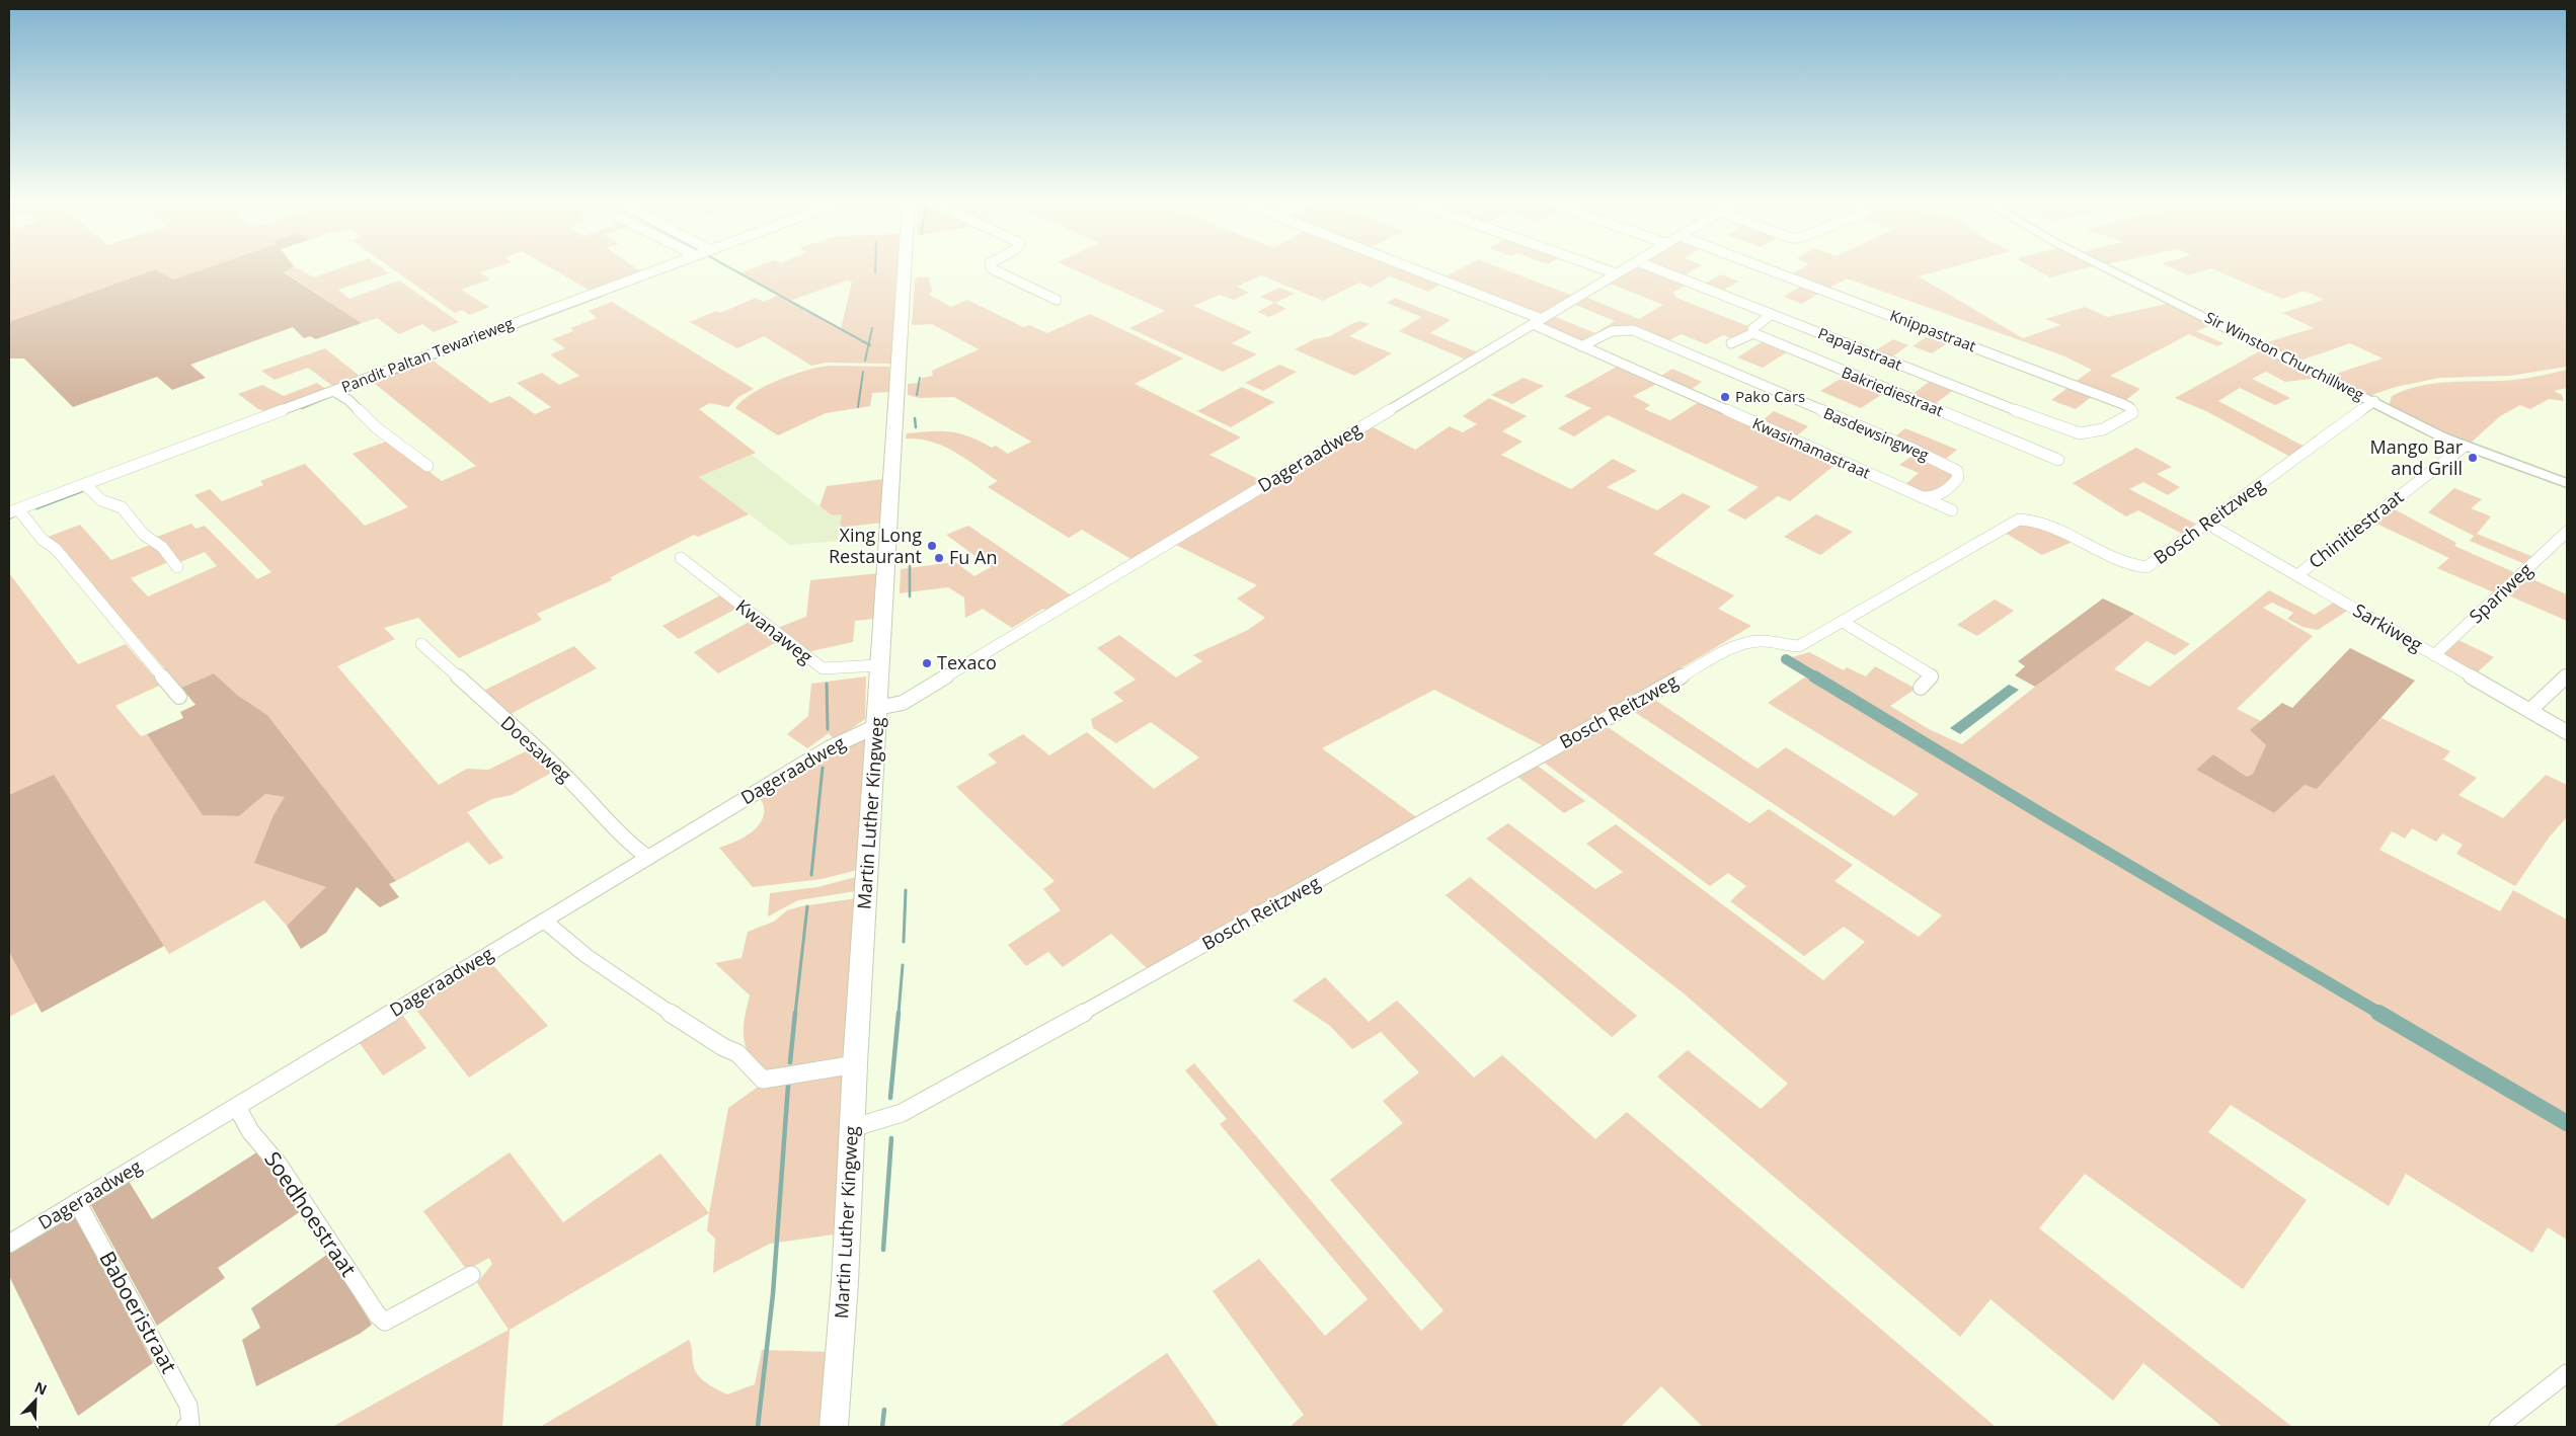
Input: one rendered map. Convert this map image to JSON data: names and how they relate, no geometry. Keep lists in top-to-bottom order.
{
  "streets": {
    "main road": ["Martin Luther Kingweg"],
    "street": [
      "Knippastraat",
      "Papajastraat",
      "Pandit Paltan Tewarieweg",
      "Sir Winston Churchillweg",
      "Bakriediestraat",
      "Basdewsingweg",
      "Kwasimamastraat",
      "Dageraadweg",
      "Bosch Reitzweg",
      "Chinitiestraat",
      "Spariweg",
      "Sarkiweg",
      "Kwanaweg",
      "Doesaweg",
      "Soedhoestraat",
      "Baboeristraat"
    ]
  },
  "crossings": [
    ["Knippastraat", "Papajastraat"],
    ["Sir Winston Churchillweg", "Bosch Reitzweg"],
    ["Sir Winston Churchillweg", "Chinitiestraat"],
    ["Basdewsingweg", "Kwasimamastraat"],
    ["Kwasimamastraat", "Dageraadweg"],
    ["Dageraadweg", "Doesaweg"],
    ["Dageraadweg", "Martin Luther Kingweg"],
    ["Dageraadweg", "Soedhoestraat"],
    ["Dageraadweg", "Baboeristraat"],
    ["Bosch Reitzweg", "Sarkiweg"],
    ["Bosch Reitzweg", "Martin Luther Kingweg"],
    ["Chinitiestraat", "Sarkiweg"],
    ["Spariweg", "Sarkiweg"],
    ["Kwanaweg", "Martin Luther Kingweg"]
  ],
  "places": [
    "Pako Cars",
    "Mango Bar and Grill",
    "Xing Long Restaurant",
    "Fu An",
    "Texaco"
  ],
  "north": "top right"
}
